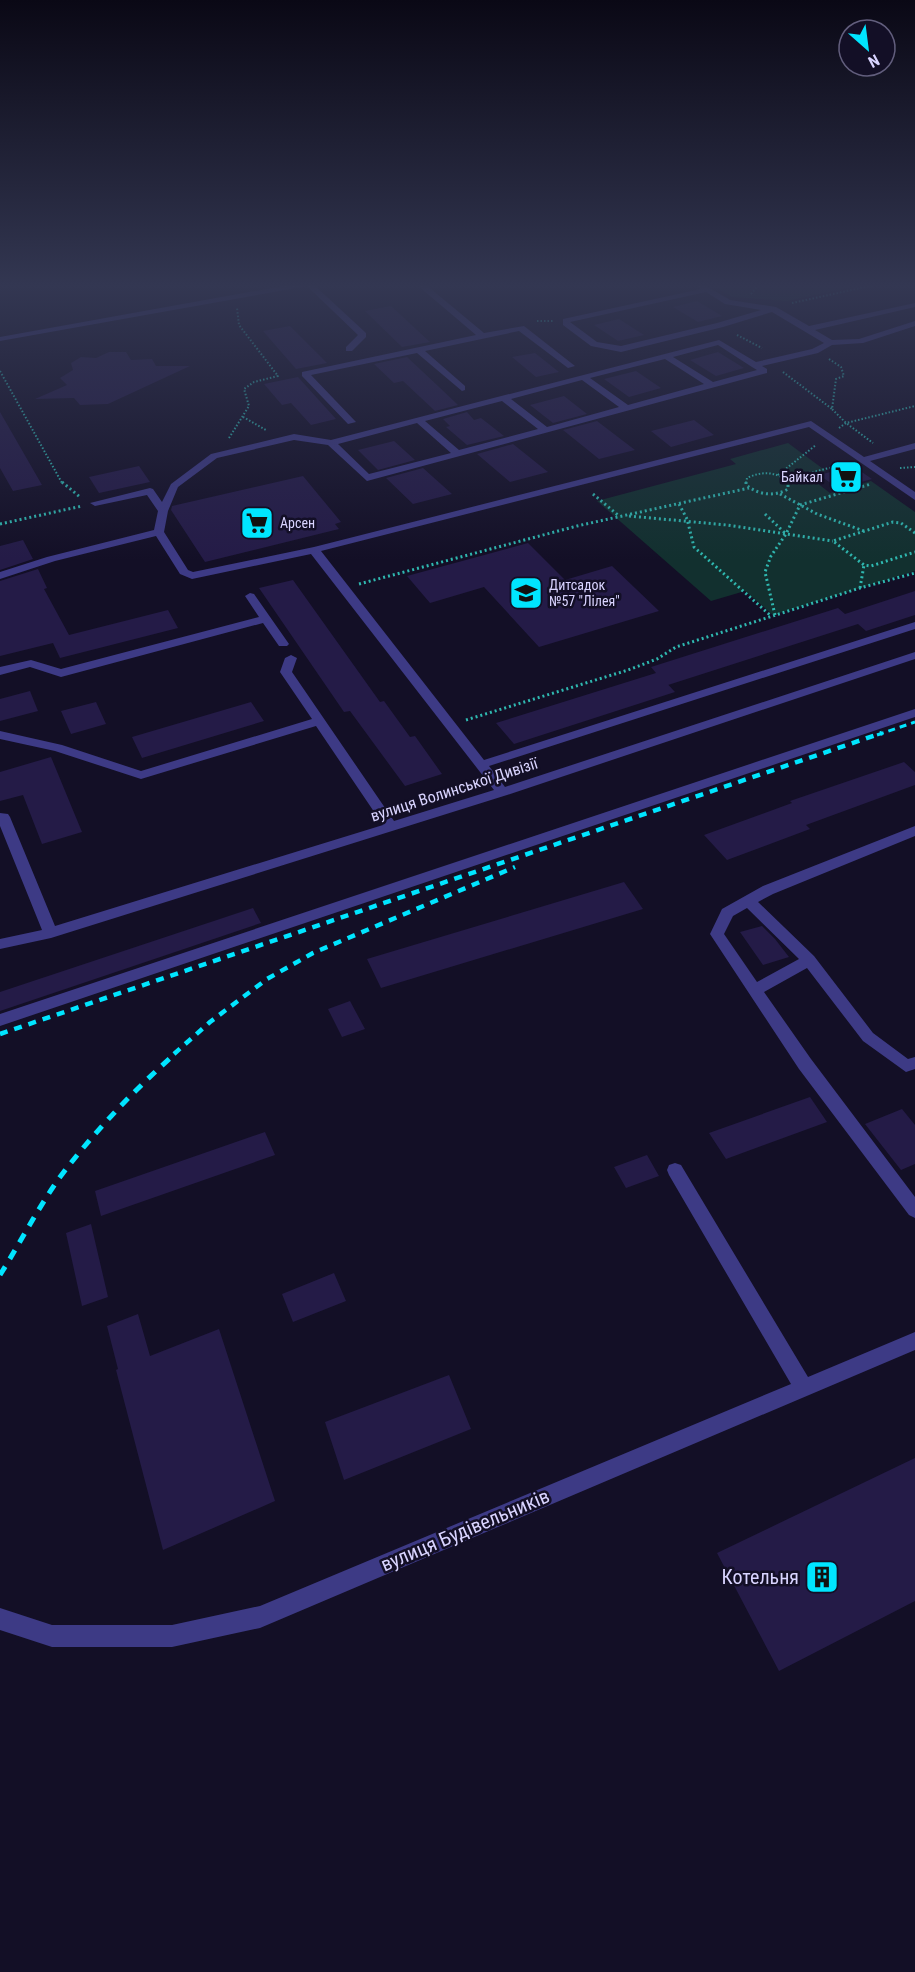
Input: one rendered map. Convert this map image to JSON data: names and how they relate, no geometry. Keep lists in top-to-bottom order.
{
  "streets": {
    "street": ["вулиця Волинської Дивізії", "вулиця Будівельників"]
  },
  "places": {
    "supermarket": ["Байкал", "Арсен"],
    "school or university": ["Дитсадок №57 \"Лілея\""],
    "building": ["Котельня"]
  },
  "north": "bottom right"
}
